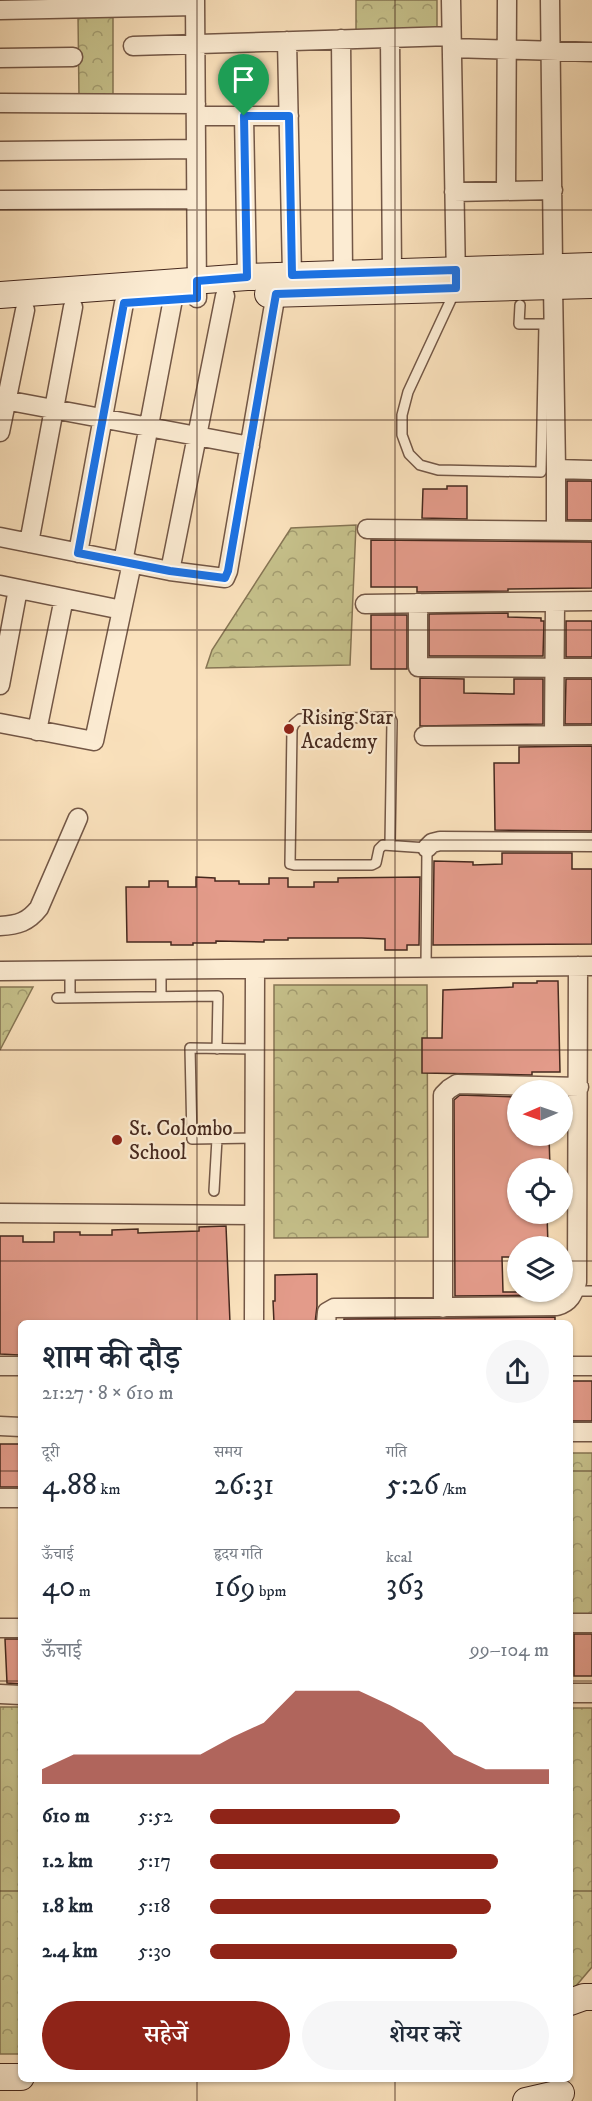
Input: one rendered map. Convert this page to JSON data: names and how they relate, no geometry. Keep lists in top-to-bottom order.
{
  "places": ["Rising Star Academy", "St. Colombo School"],
  "north": "left",
  "page": {
    "heading": ["शाम की दौड़", "21:27 · 8 × 610 m"],
    "stats": [
      ["दूरी", "4.88 km"],
      ["समय", "26:31"],
      ["गति", "5:26 /km"],
      ["ऊँचाई", "40 m"],
      ["हृदय गति", "169 bpm"],
      ["kcal", "363"]
    ],
    "chart": ["ऊँचाई", "99–104 m"],
    "list": [
      {
        "name": "610 m",
        "note": "5:52"
      },
      {
        "name": "1.2 km",
        "note": "5:17"
      },
      {
        "name": "1.8 km",
        "note": "5:18"
      },
      {
        "name": "2.4 km",
        "note": "5:30"
      }
    ],
    "buttons": ["सहेजें", "शेयर करें"]
  }
}
